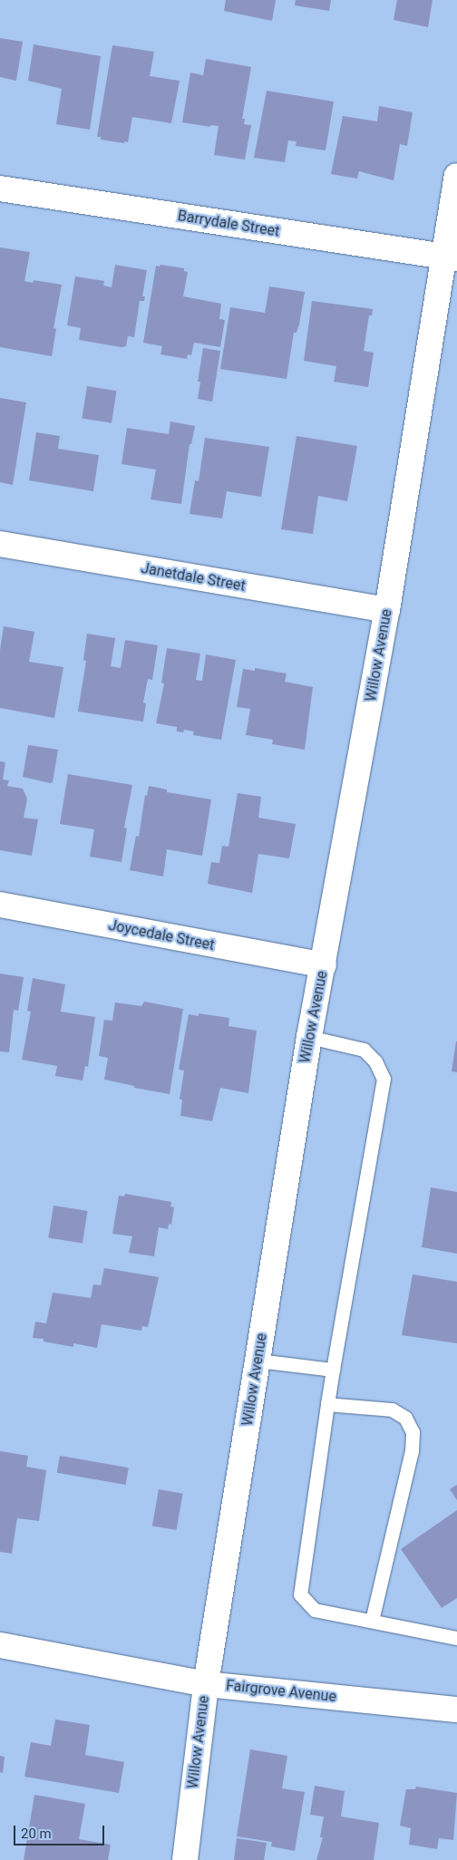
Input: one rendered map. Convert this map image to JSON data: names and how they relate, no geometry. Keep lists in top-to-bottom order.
{
  "streets": {
    "street": [
      "Barrydale Street",
      "Janetdale Street",
      "Willow Avenue",
      "Joycedale Street",
      "Fairgrove Avenue"
    ]
  },
  "crossings": [
    ["Barrydale Street", "Willow Avenue"],
    ["Janetdale Street", "Willow Avenue"],
    ["Willow Avenue", "Joycedale Street"],
    ["Willow Avenue", "Fairgrove Avenue"]
  ],
  "scale_bar": "20 m"
}
